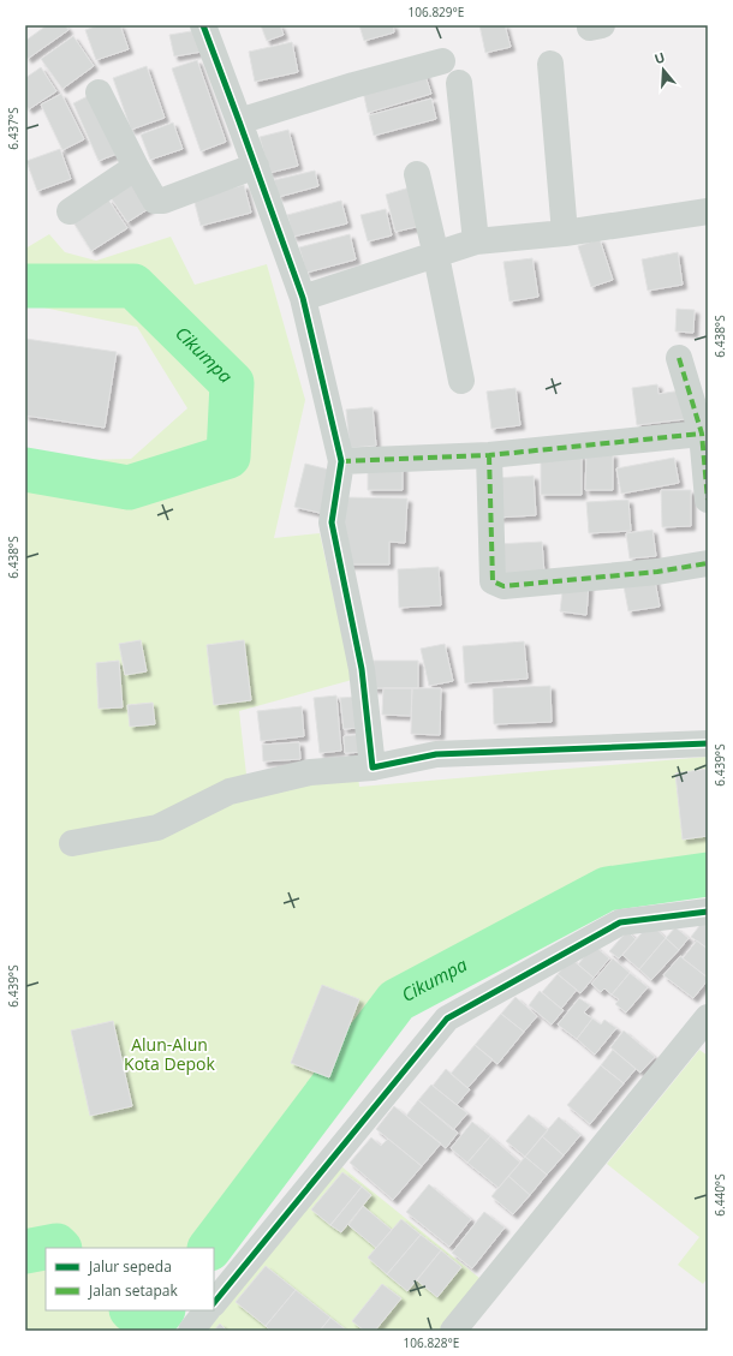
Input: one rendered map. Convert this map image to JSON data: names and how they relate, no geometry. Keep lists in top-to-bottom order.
{
  "water": ["Cikumpa"],
  "parks": ["Alun-Alun Kota Depok"],
  "legend": ["Jalur sepeda", "Jalan setapak"],
  "north": "top",
  "coordinates": [
    "106.829°E",
    "6.437°S",
    "6.438°S",
    "6.439°S",
    "6.440°S",
    "106.828°E"
  ]
}
